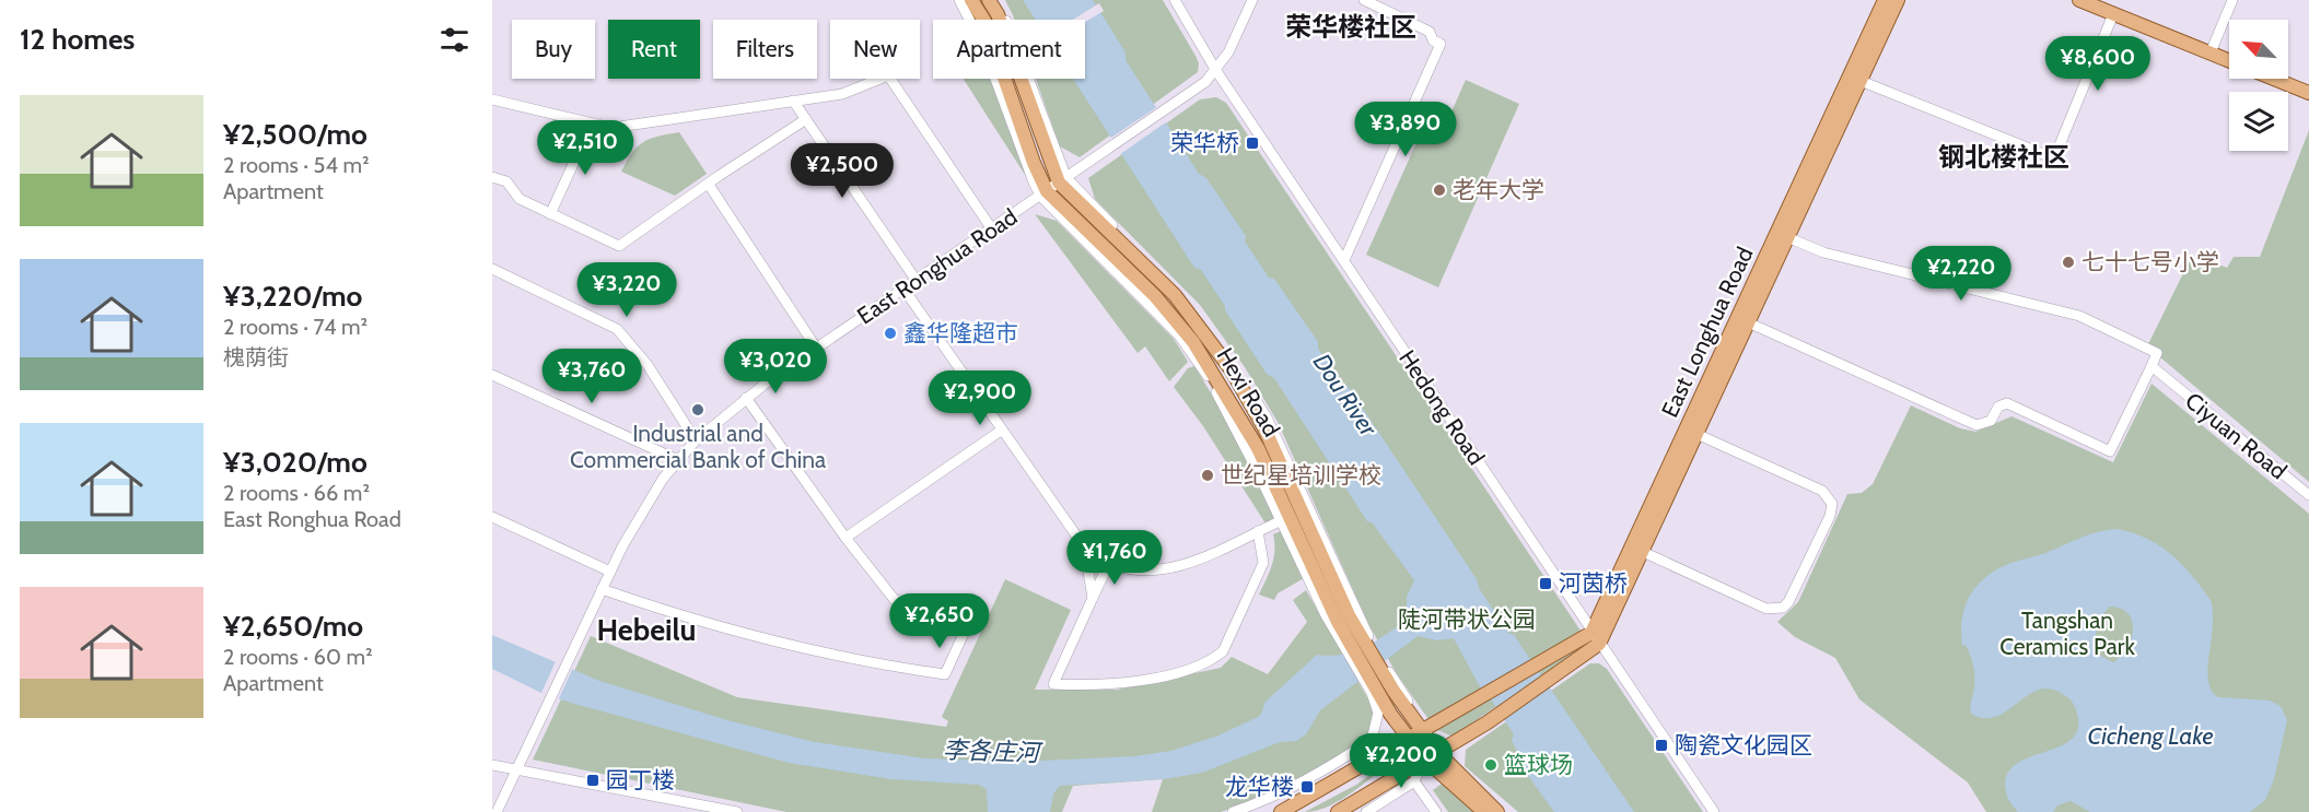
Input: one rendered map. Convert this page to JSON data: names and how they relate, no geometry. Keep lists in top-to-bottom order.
{
  "streets": {
    "main road": ["East Longhua Road", "Hexi Road"],
    "street": ["East Ronghua Road", "Hedong Road", "Ciyuan Road"]
  },
  "crossings": [
    ["East Ronghua Road", "Hexi Road"],
    ["East Ronghua Road", "Hedong Road"],
    ["East Longhua Road", "Hedong Road"],
    ["East Longhua Road", "Ciyuan Road"]
  ],
  "districts": ["荣华楼社区", "钢北楼社区", "Hebeilu"],
  "water": ["Dou River", "Cicheng Lake", "李各庄河"],
  "parks": ["陡河带状公园", "Tangshan Ceramics Park"],
  "places": {
    "transit": [
      "荣华桥",
      "河茵桥",
      "陶瓷文化园区",
      "园丁楼",
      "龙华楼"
    ],
    "other": [
      "老年大学",
      "七十七号小学",
      "鑫华隆超市",
      "Industrial and Commercial Bank of China",
      "世纪星培训学校",
      "篮球场"
    ]
  },
  "north": "top left",
  "page": {
    "heading": "12 homes",
    "chip": [
      "Buy",
      "Rent",
      "Filters",
      "New",
      "Apartment"
    ],
    "price": [
      "¥8,600",
      "¥3,890",
      "¥2,510",
      "¥2,500",
      "¥2,220",
      "¥3,220",
      "¥3,020",
      "¥3,760",
      "¥2,900",
      "¥1,760",
      "¥2,650",
      "¥2,200"
    ],
    "list": [
      {
        "name": "¥2,500/mo",
        "note": "2 rooms · 54 m² · Apartment"
      },
      {
        "name": "¥3,220/mo",
        "note": "2 rooms · 74 m² · 槐荫街"
      },
      {
        "name": "¥3,020/mo",
        "note": "2 rooms · 66 m² · East Ronghua Road"
      },
      {
        "name": "¥2,650/mo",
        "note": "2 rooms · 60 m² · Apartment"
      }
    ]
  }
}
